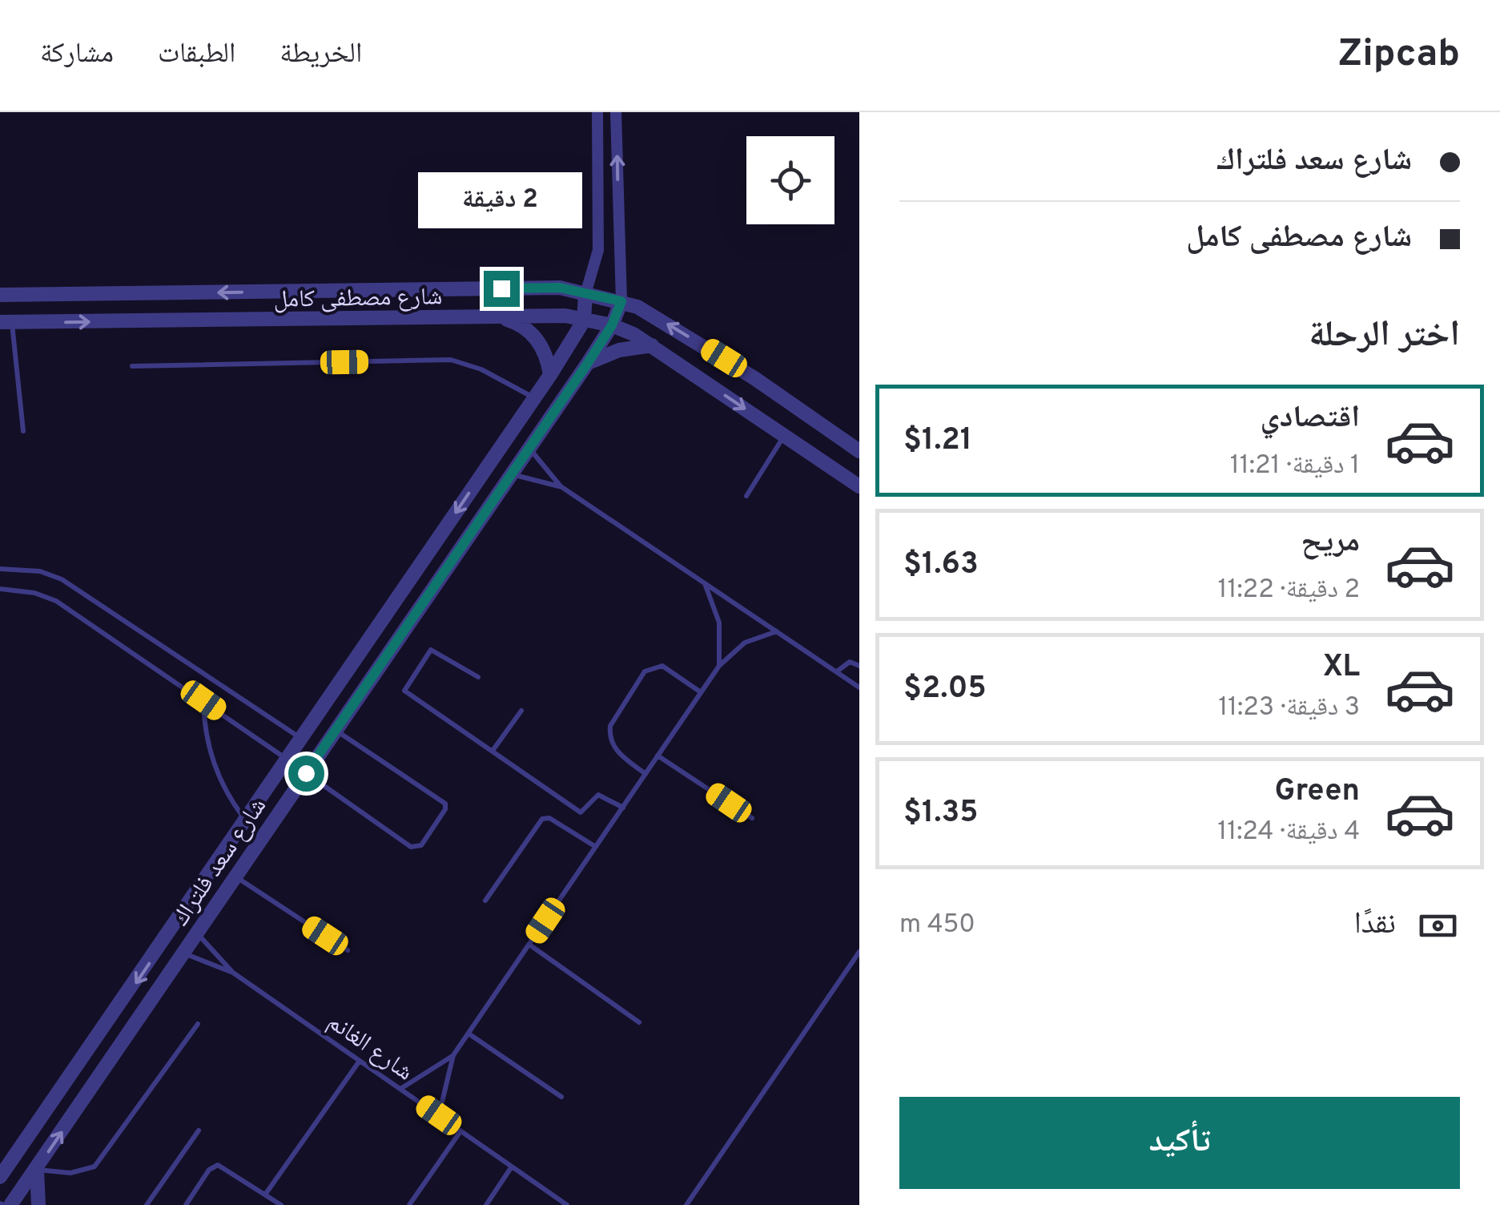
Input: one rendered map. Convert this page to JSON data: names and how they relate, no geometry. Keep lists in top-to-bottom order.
{
  "streets": {
    "street": ["شارع مصطفى كامل", "شارع سعد فلتراك"],
    "lane": ["شارع الغانم"]
  },
  "crossings": [
    ["شارع مصطفى كامل", "شارع سعد فلتراك"],
    ["شارع سعد فلتراك", "شارع الغانم"]
  ],
  "page": {
    "header": "Zipcab",
    "nav": ["الخريطة", "الطبقات", "مشاركة"],
    "banner": ["شارع سعد فلتراك", "شارع مصطفى كامل"],
    "bubble": "2 دقيقة",
    "heading": "اختر الرحلة",
    "list": [
      {
        "name": "اقتصادي",
        "note": "1 دقيقة · 11:21",
        "value": "$1.21"
      },
      {
        "name": "مريح",
        "note": "2 دقيقة · 11:22",
        "value": "$1.63"
      },
      {
        "name": "XL",
        "note": "3 دقيقة · 11:23",
        "value": "$2.05"
      },
      {
        "name": "Green",
        "note": "4 دقيقة · 11:24",
        "value": "$1.35"
      }
    ],
    "pay": ["نقدًا", "450 m"],
    "buttons": "تأكيد"
  }
}
